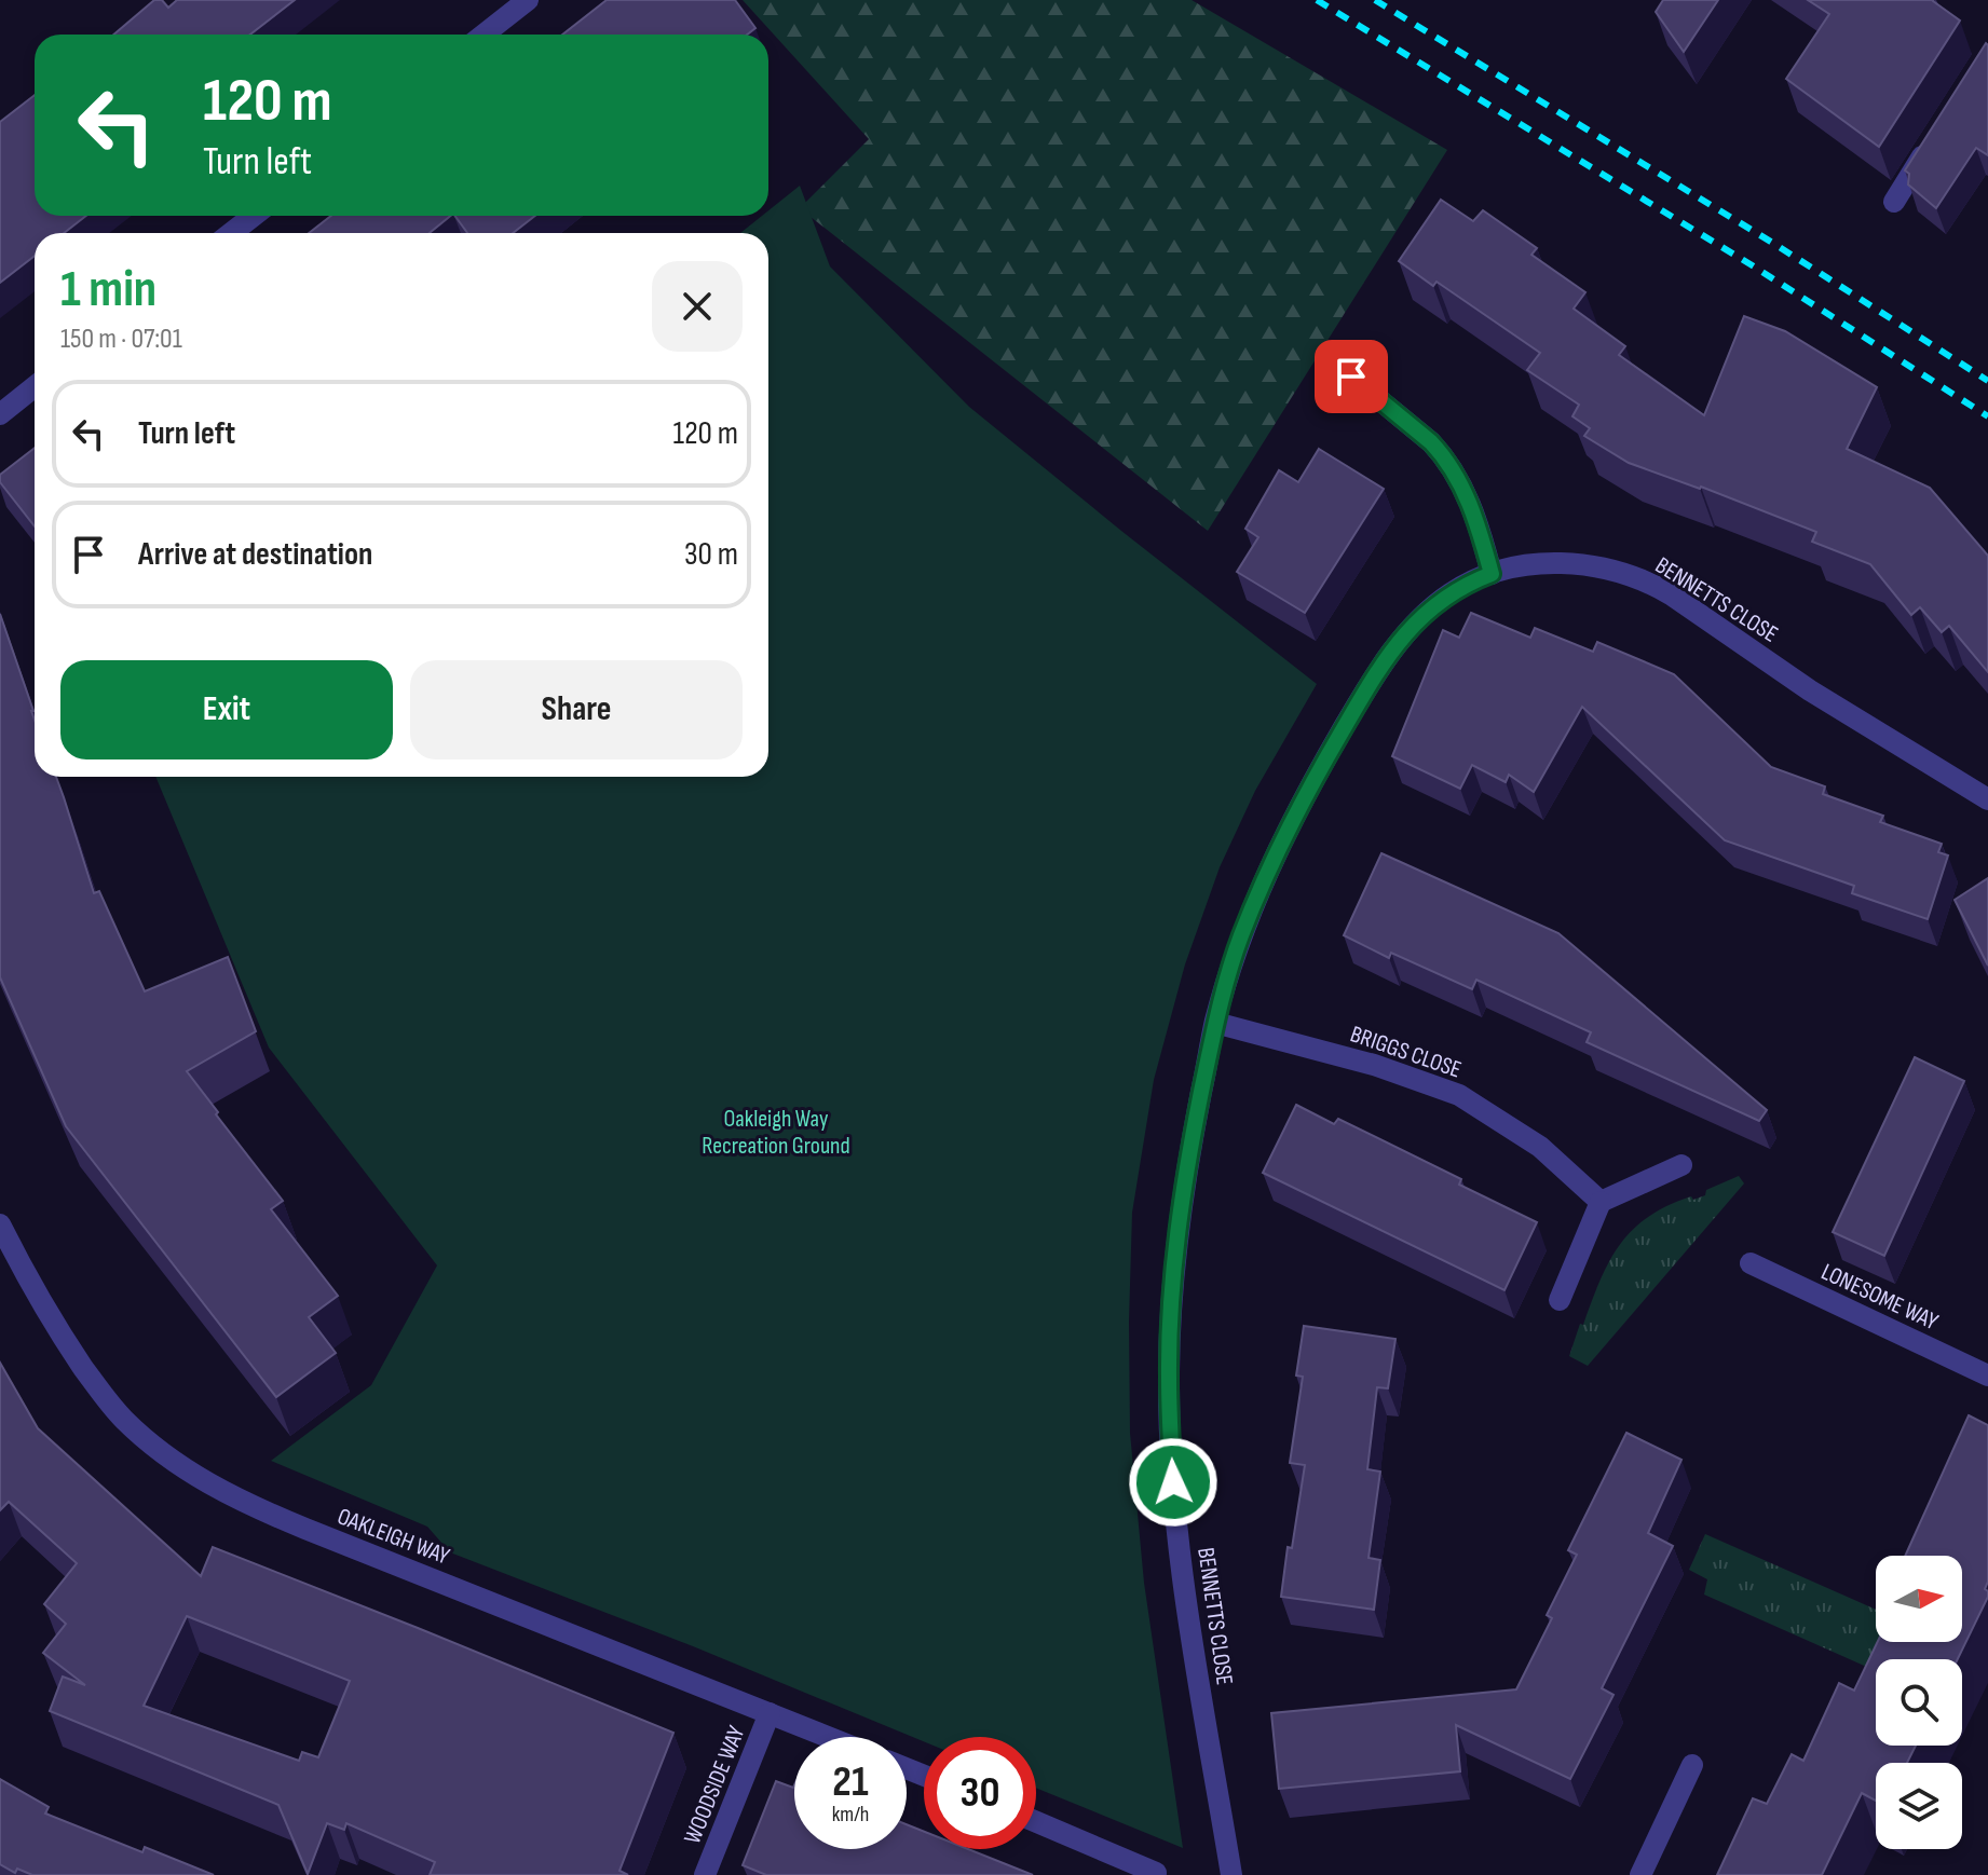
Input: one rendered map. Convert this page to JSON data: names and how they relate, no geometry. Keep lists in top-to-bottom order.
{
  "streets": {
    "street": [
      "BENNETTS CLOSE",
      "BRIGGS CLOSE",
      "LONESOME WAY",
      "OAKLEIGH WAY",
      "WOODSIDE WAY"
    ]
  },
  "crossings": [
    ["BENNETTS CLOSE", "BRIGGS CLOSE"],
    ["OAKLEIGH WAY", "WOODSIDE WAY"]
  ],
  "parks": ["Oakleigh Way Recreation Ground"],
  "north": "right",
  "page": {
    "turn": ["120 m", "Turn left"],
    "heading": ["1 min", "150 m · 07:01"],
    "list": [
      {
        "name": "Turn left",
        "value": "120 m"
      },
      {
        "name": "Arrive at destination",
        "value": "30 m"
      }
    ],
    "buttons": ["Exit", "Share"],
    "speed": "21 km/h",
    "limit": "30"
  }
}
